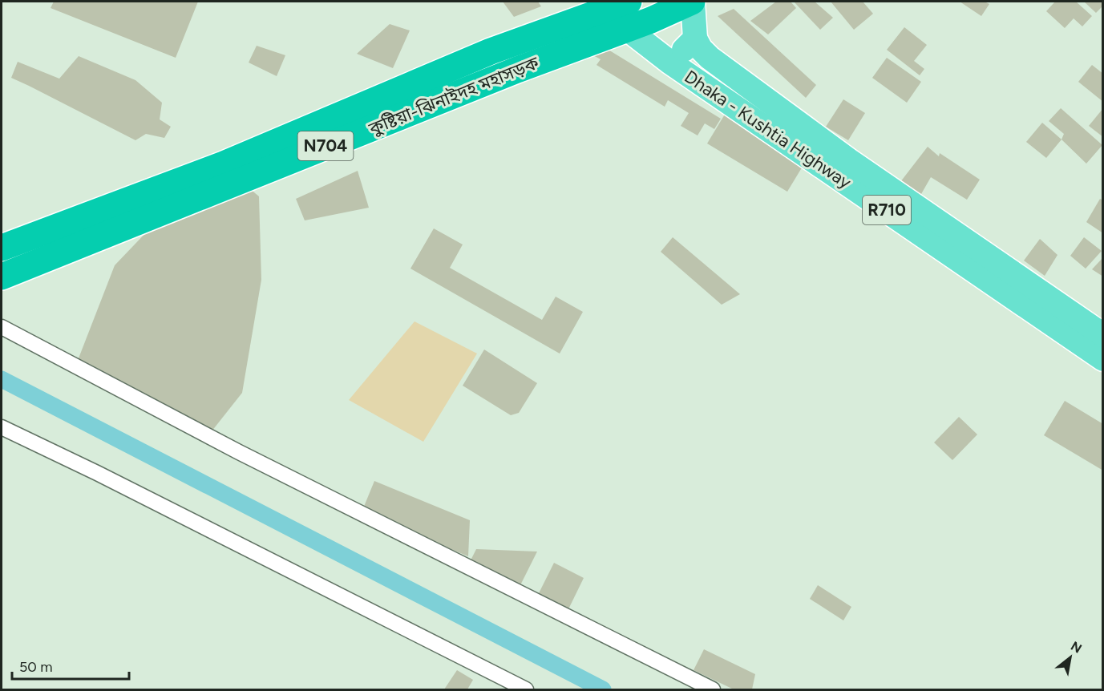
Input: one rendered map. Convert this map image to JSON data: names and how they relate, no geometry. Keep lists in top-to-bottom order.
{
  "streets": {
    "highway": ["কুষ্টিয়া-ঝিনাইদহ মহাসড়ক", "N704"],
    "main road": ["Dhaka - Kushtia Highway", "R710"]
  },
  "crossings": [
    ["কুষ্টিয়া-ঝিনাইদহ মহাসড়ক", "Dhaka - Kushtia Highway"]
  ],
  "scale_bar": "50 m",
  "north": "top right"
}
